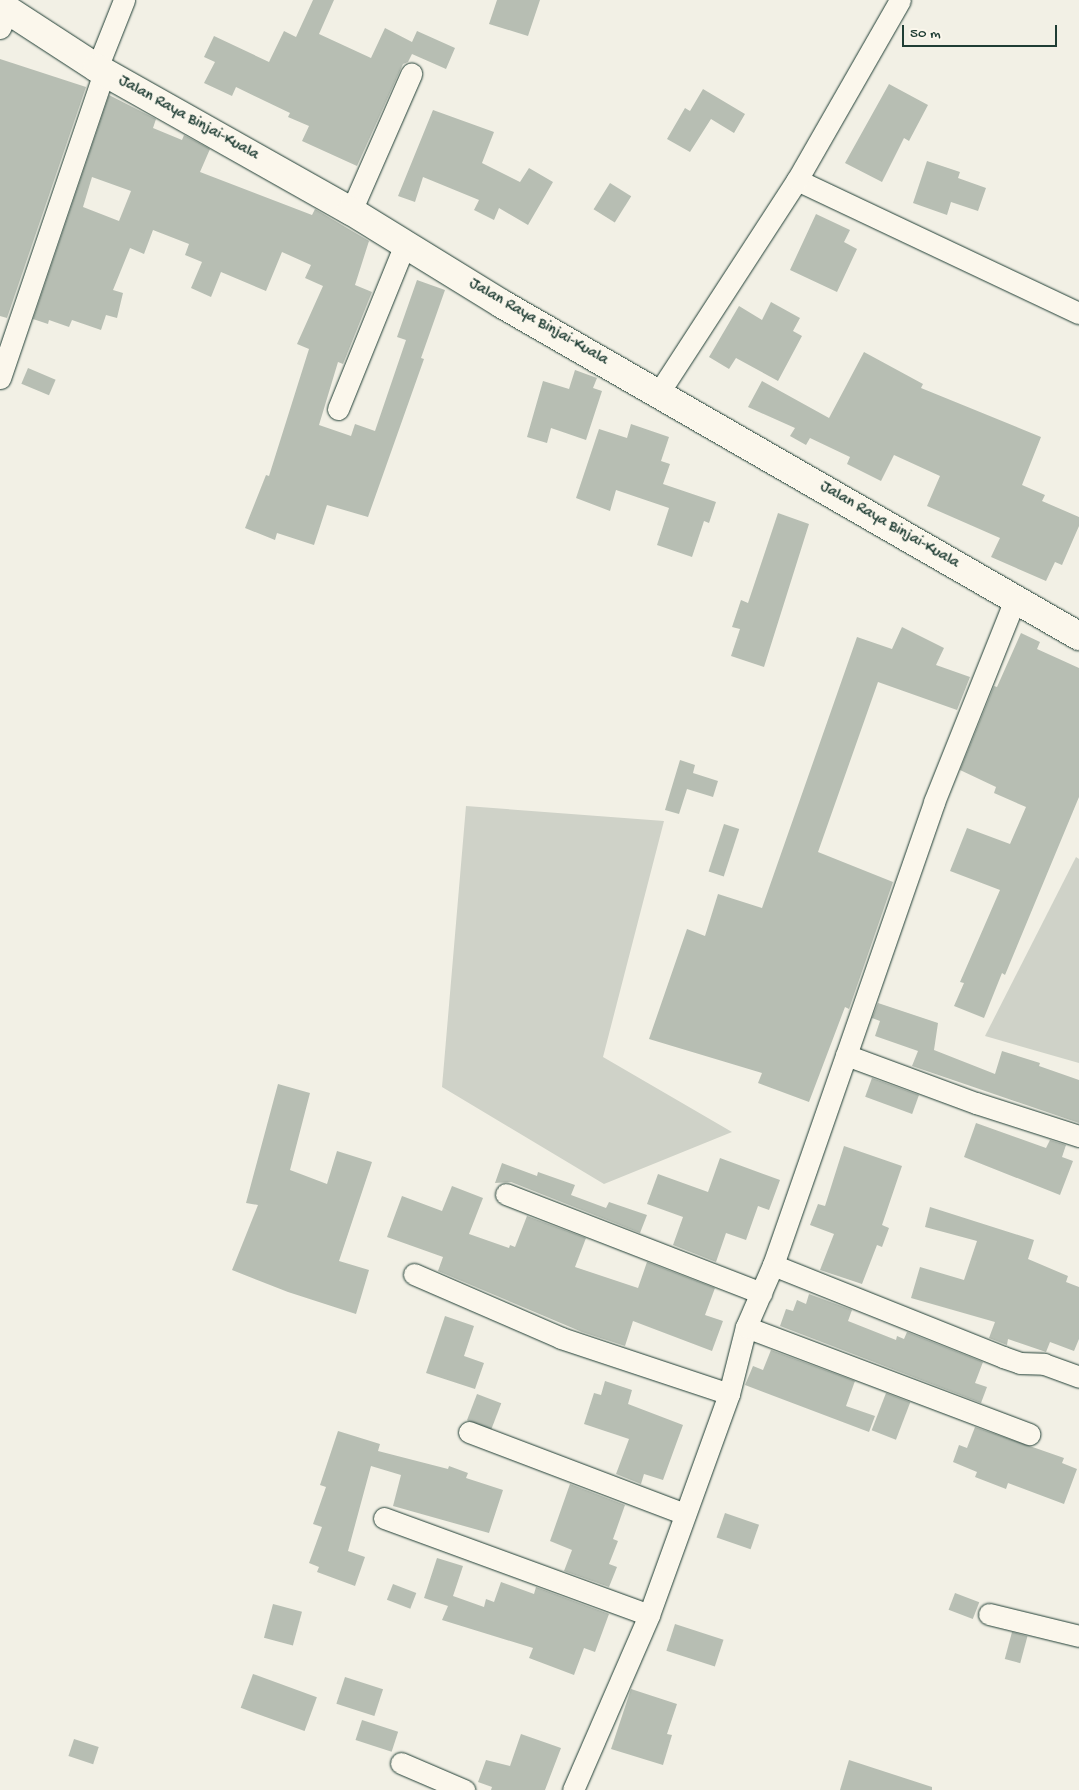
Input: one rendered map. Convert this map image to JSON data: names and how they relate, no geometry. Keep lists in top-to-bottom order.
{
  "streets": {
    "main road": ["Jalan Raya Binjai-Kuala"]
  },
  "scale_bar": "50 m"
}
